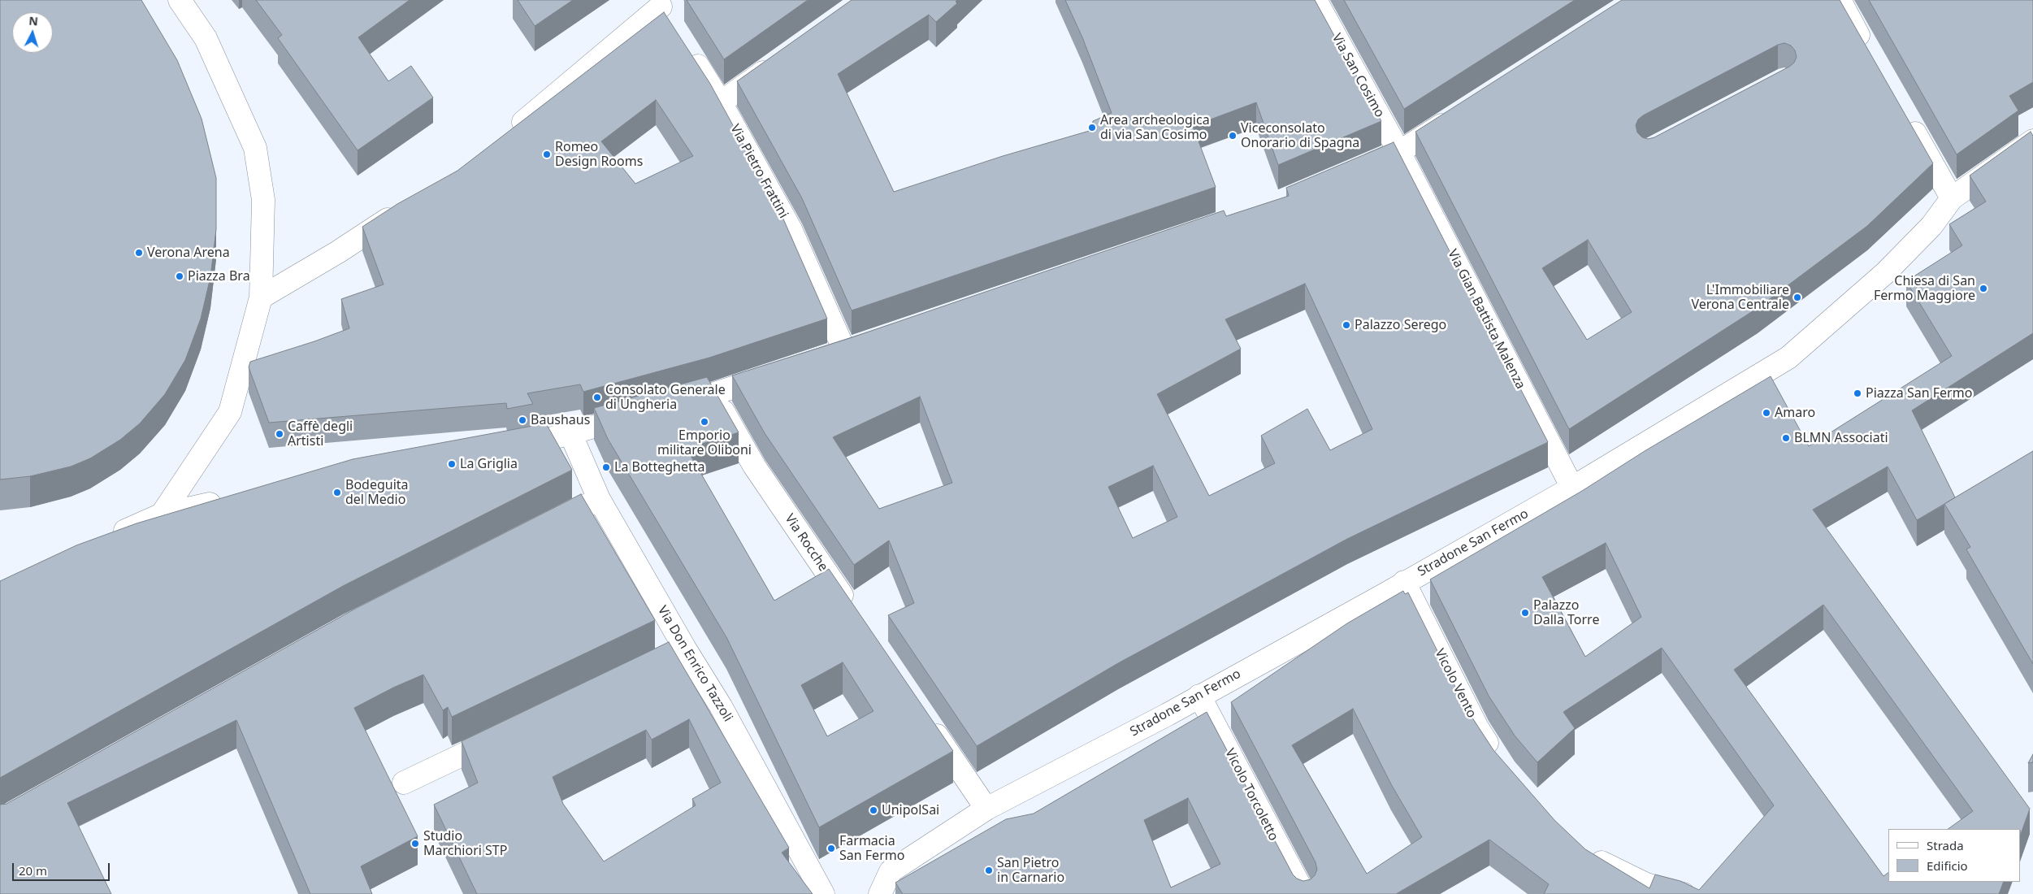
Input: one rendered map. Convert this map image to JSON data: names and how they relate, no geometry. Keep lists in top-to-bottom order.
{
  "streets": {
    "street": [
      "Via San Cosimo",
      "Via Pietro Frattini",
      "Via Gian Battista Malenza",
      "Via Rocche",
      "Stradone San Fermo",
      "Via Don Enrico Tazzoli",
      "Vicolo Vento",
      "Vicolo Torcoletto"
    ]
  },
  "crossings": [
    ["Via San Cosimo", "Via Gian Battista Malenza"],
    ["Via Gian Battista Malenza", "Stradone San Fermo"],
    ["Stradone San Fermo", "Vicolo Vento"],
    ["Stradone San Fermo", "Vicolo Torcoletto"]
  ],
  "places": [
    "Area archeologica di via San Cosimo",
    "Viceconsolato Onorario di Spagna",
    "Romeo Design Rooms",
    "Verona Arena",
    "Piazza Bra",
    "Chiesa di San Fermo Maggiore",
    "L'Immobiliare Verona Centrale",
    "Palazzo Serego",
    "Piazza San Fermo",
    "Consolato Generale di Ungheria",
    "Amaro",
    "Baushaus",
    "Emporio militare Oliboni",
    "Caffè degli Artisti",
    "BLMN Associati",
    "La Griglia",
    "La Botteghetta",
    "Bodeguita del Medio",
    "Palazzo Dalla Torre",
    "UnipolSai",
    "Studio Marchiori STP",
    "Farmacia San Fermo",
    "San Pietro in Carnario"
  ],
  "legend": ["Strada", "Edificio"],
  "scale_bar": "20 m",
  "north": "top"
}
